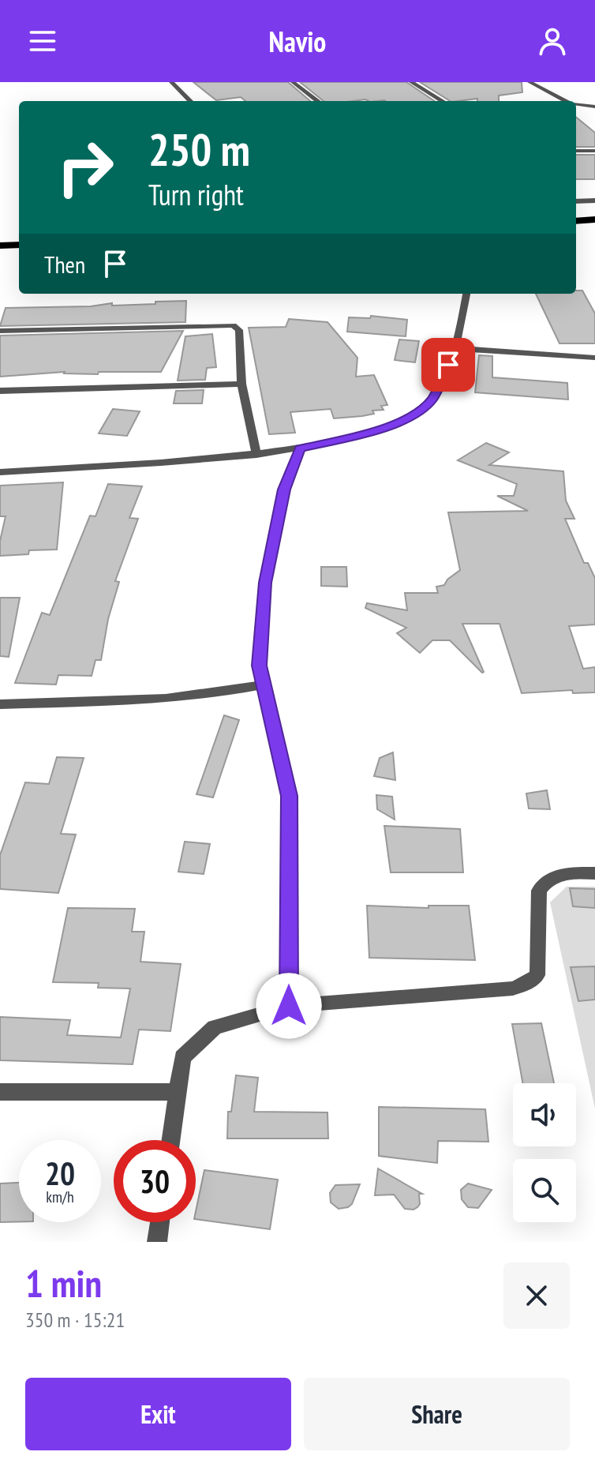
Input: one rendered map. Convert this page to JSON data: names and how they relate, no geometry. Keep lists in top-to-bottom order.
{
  "page": {
    "header": "Navio",
    "turn": ["250 m", "Turn right"],
    "then": "Then",
    "speed": "20 km/h",
    "limit": "30",
    "heading": ["1 min", "350 m · 15:21"],
    "buttons": ["Exit", "Share"]
  }
}
